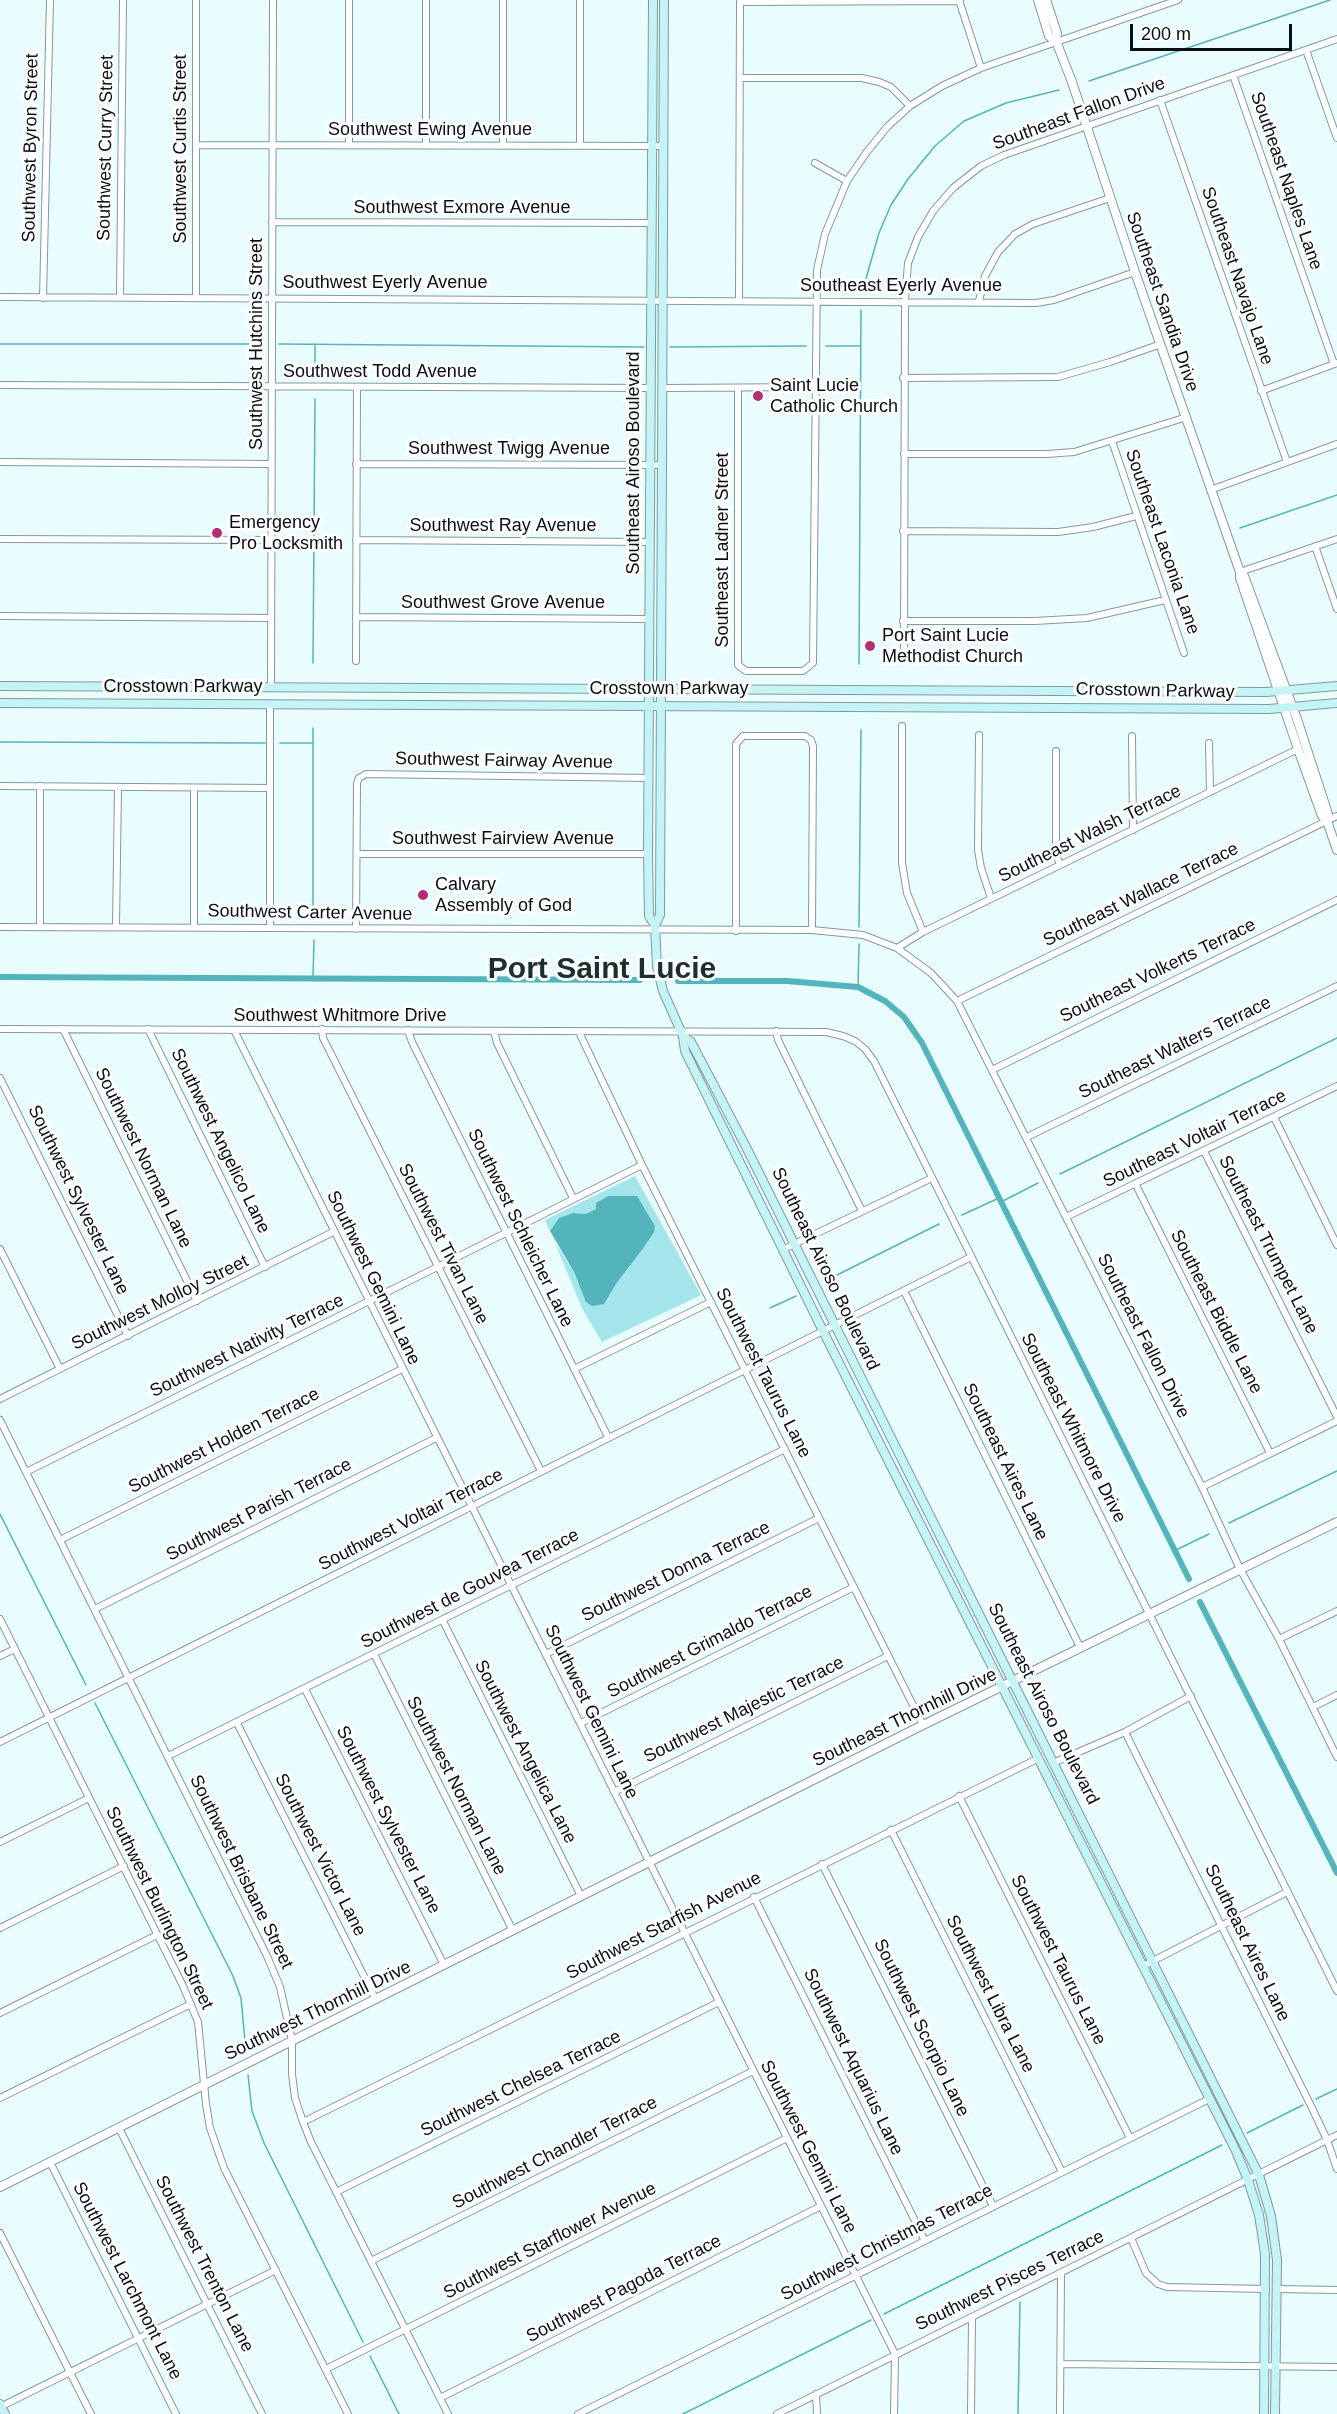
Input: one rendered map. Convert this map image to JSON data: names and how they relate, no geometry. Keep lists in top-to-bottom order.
{
  "streets": {
    "main road": ["Southeast Airoso Boulevard", "Crosstown Parkway"],
    "street": [
      "Southeast Fallon Drive",
      "Southwest Ewing Avenue",
      "Southwest Byron Street",
      "Southwest Curry Street",
      "Southwest Curtis Street",
      "Southeast Naples Lane",
      "Southwest Exmore Avenue",
      "Southeast Navajo Lane",
      "Southwest Eyerly Avenue",
      "Southeast Eyerly Avenue",
      "Southeast Sandia Drive",
      "Southwest Hutchins Street",
      "Southwest Todd Avenue",
      "Southwest Twigg Avenue",
      "Southwest Ray Avenue",
      "Southeast Laconia Lane",
      "Southeast Ladner Street",
      "Southwest Grove Avenue",
      "Southwest Fairway Avenue",
      "Southeast Walsh Terrace",
      "Southwest Fairview Avenue",
      "Southeast Wallace Terrace",
      "Southwest Carter Avenue",
      "Southeast Volkerts Terrace",
      "Southwest Whitmore Drive",
      "Southeast Walters Terrace",
      "Southeast Voltair Terrace",
      "Southwest Angelico Lane",
      "Southwest Norman Lane",
      "Southwest Sylvester Lane",
      "Southwest Schleicher Lane",
      "Southwest Tivan Lane",
      "Southeast Trumpet Lane",
      "Southwest Gemini Lane",
      "Southwest Molloy Street",
      "Southeast Biddle Lane",
      "Southwest Nativity Terrace",
      "Southwest Taurus Lane",
      "Southeast Whitmore Drive",
      "Southwest Holden Terrace",
      "Southeast Aires Lane",
      "Southwest Parish Terrace",
      "Southwest Voltair Terrace",
      "Southwest Donna Terrace",
      "Southwest de Gouvea Terrace",
      "Southwest Grimaldo Terrace",
      "Southwest Majestic Terrace",
      "Southeast Thornhill Drive",
      "Southwest Angelica Lane",
      "Southwest Victor Lane",
      "Southwest Brisbane Street",
      "Southwest Burlington Street",
      "Southwest Starfish Avenue",
      "Southwest Libra Lane",
      "Southwest Thornhill Drive",
      "Southwest Scorpio Lane",
      "Southwest Aquarius Lane",
      "Southwest Chelsea Terrace",
      "Southwest Chandler Terrace",
      "Southwest Starflower Avenue",
      "Southwest Christmas Terrace",
      "Southwest Trenton Lane",
      "Southwest Larchmont Lane",
      "Southwest Pisces Terrace",
      "Southwest Pagoda Terrace"
    ]
  },
  "crossings": [
    ["Southeast Fallon Drive", "Southeast Naples Lane"],
    ["Southeast Fallon Drive", "Southeast Navajo Lane"],
    ["Southeast Fallon Drive", "Southeast Eyerly Avenue"],
    ["Southeast Fallon Drive", "Southeast Sandia Drive"],
    ["Southeast Fallon Drive", "Southeast Walsh Terrace"],
    ["Southeast Fallon Drive", "Southeast Wallace Terrace"],
    ["Southeast Fallon Drive", "Southwest Carter Avenue"],
    ["Southeast Fallon Drive", "Southeast Volkerts Terrace"],
    ["Southeast Fallon Drive", "Southeast Walters Terrace"],
    ["Southeast Fallon Drive", "Southeast Voltair Terrace"],
    ["Southeast Fallon Drive", "Southeast Thornhill Drive"],
    ["Southwest Ewing Avenue", "Southwest Curtis Street"],
    ["Southwest Ewing Avenue", "Southwest Hutchins Street"],
    ["Southwest Ewing Avenue", "Southeast Airoso Boulevard"],
    ["Southwest Byron Street", "Southwest Eyerly Avenue"],
    ["Southwest Curry Street", "Southwest Eyerly Avenue"],
    ["Southwest Curtis Street", "Southwest Eyerly Avenue"],
    ["Southwest Exmore Avenue", "Southwest Hutchins Street"],
    ["Southwest Exmore Avenue", "Southeast Airoso Boulevard"],
    ["Southwest Eyerly Avenue", "Southeast Eyerly Avenue"],
    ["Southwest Eyerly Avenue", "Southwest Hutchins Street"],
    ["Southwest Eyerly Avenue", "Southeast Airoso Boulevard"],
    ["Southeast Eyerly Avenue", "Southeast Sandia Drive"],
    ["Southeast Eyerly Avenue", "Southeast Airoso Boulevard"],
    ["Southeast Sandia Drive", "Crosstown Parkway"],
    ["Southeast Sandia Drive", "Southeast Walsh Terrace"],
    ["Southeast Sandia Drive", "Southeast Wallace Terrace"],
    ["Southwest Hutchins Street", "Southwest Todd Avenue"],
    ["Southwest Hutchins Street", "Crosstown Parkway"],
    ["Southwest Todd Avenue", "Southeast Airoso Boulevard"],
    ["Southwest Twigg Avenue", "Southeast Airoso Boulevard"],
    ["Southeast Airoso Boulevard", "Southwest Ray Avenue"],
    ["Southeast Airoso Boulevard", "Southwest Grove Avenue"],
    ["Southeast Airoso Boulevard", "Crosstown Parkway"],
    ["Southeast Airoso Boulevard", "Southwest Fairway Avenue"],
    ["Southeast Airoso Boulevard", "Southwest Fairview Avenue"],
    ["Southeast Airoso Boulevard", "Southwest Carter Avenue"],
    ["Southeast Airoso Boulevard", "Southwest Whitmore Drive"],
    ["Southeast Airoso Boulevard", "Southeast Whitmore Drive"],
    ["Southeast Airoso Boulevard", "Southwest Voltair Terrace"],
    ["Southeast Airoso Boulevard", "Southeast Thornhill Drive"],
    ["Southeast Airoso Boulevard", "Southwest Starfish Avenue"],
    ["Southeast Airoso Boulevard", "Southwest Christmas Terrace"],
    ["Southeast Airoso Boulevard", "Southwest Pisces Terrace"],
    ["Southwest Fairway Avenue", "Southwest Fairview Avenue"],
    ["Southwest Whitmore Drive", "Southwest Angelico Lane"],
    ["Southwest Whitmore Drive", "Southwest Norman Lane"],
    ["Southwest Whitmore Drive", "Southwest Schleicher Lane"],
    ["Southwest Whitmore Drive", "Southwest Tivan Lane"],
    ["Southwest Whitmore Drive", "Southwest Gemini Lane"],
    ["Southwest Whitmore Drive", "Southwest Taurus Lane"],
    ["Southwest Whitmore Drive", "Southeast Whitmore Drive"],
    ["Southeast Voltair Terrace", "Southeast Trumpet Lane"],
    ["Southeast Voltair Terrace", "Southeast Biddle Lane"],
    ["Southwest Angelico Lane", "Southwest Molloy Street"],
    ["Southwest Norman Lane", "Southwest Molloy Street"],
    ["Southwest Norman Lane", "Southwest de Gouvea Terrace"],
    ["Southwest Norman Lane", "Southwest Thornhill Drive"],
    ["Southwest Sylvester Lane", "Southwest Molloy Street"],
    ["Southwest Sylvester Lane", "Southwest de Gouvea Terrace"],
    ["Southwest Sylvester Lane", "Southwest Thornhill Drive"],
    ["Southwest Schleicher Lane", "Southwest Nativity Terrace"],
    ["Southwest Schleicher Lane", "Southwest Voltair Terrace"],
    ["Southwest Tivan Lane", "Southwest Nativity Terrace"],
    ["Southwest Tivan Lane", "Southwest Voltair Terrace"],
    ["Southwest Gemini Lane", "Southwest Molloy Street"],
    ["Southwest Gemini Lane", "Southwest Nativity Terrace"],
    ["Southwest Gemini Lane", "Southwest Holden Terrace"],
    ["Southwest Gemini Lane", "Southwest Parish Terrace"],
    ["Southwest Gemini Lane", "Southwest Voltair Terrace"],
    ["Southwest Gemini Lane", "Southwest Donna Terrace"],
    ["Southwest Gemini Lane", "Southwest de Gouvea Terrace"],
    ["Southwest Gemini Lane", "Southwest Grimaldo Terrace"],
    ["Southwest Gemini Lane", "Southwest Majestic Terrace"],
    ["Southwest Gemini Lane", "Southeast Thornhill Drive"],
    ["Southwest Gemini Lane", "Southwest Starfish Avenue"],
    ["Southwest Gemini Lane", "Southwest Thornhill Drive"],
    ["Southwest Gemini Lane", "Southwest Chelsea Terrace"],
    ["Southwest Gemini Lane", "Southwest Chandler Terrace"],
    ["Southwest Gemini Lane", "Southwest Starflower Avenue"],
    ["Southwest Gemini Lane", "Southwest Christmas Terrace"],
    ["Southwest Gemini Lane", "Southwest Pisces Terrace"],
    ["Southwest Gemini Lane", "Southwest Pagoda Terrace"],
    ["Southwest Nativity Terrace", "Southwest Taurus Lane"],
    ["Southwest Nativity Terrace", "Southwest Brisbane Street"],
    ["Southwest Taurus Lane", "Southwest Voltair Terrace"],
    ["Southwest Taurus Lane", "Southwest Donna Terrace"],
    ["Southwest Taurus Lane", "Southwest de Gouvea Terrace"],
    ["Southwest Taurus Lane", "Southwest Grimaldo Terrace"],
    ["Southwest Taurus Lane", "Southwest Majestic Terrace"],
    ["Southwest Taurus Lane", "Southeast Thornhill Drive"],
    ["Southwest Taurus Lane", "Southwest Starfish Avenue"],
    ["Southwest Taurus Lane", "Southwest Christmas Terrace"],
    ["Southeast Whitmore Drive", "Southeast Thornhill Drive"],
    ["Southwest Holden Terrace", "Southwest Brisbane Street"],
    ["Southeast Aires Lane", "Southeast Thornhill Drive"],
    ["Southeast Aires Lane", "Southwest Pisces Terrace"],
    ["Southwest Parish Terrace", "Southwest Brisbane Street"],
    ["Southwest Voltair Terrace", "Southwest Brisbane Street"],
    ["Southwest Voltair Terrace", "Southwest Burlington Street"],
    ["Southwest de Gouvea Terrace", "Southwest Angelica Lane"],
    ["Southwest de Gouvea Terrace", "Southwest Victor Lane"],
    ["Southwest de Gouvea Terrace", "Southwest Brisbane Street"],
    ["Southeast Thornhill Drive", "Southwest Thornhill Drive"],
    ["Southwest Angelica Lane", "Southwest Thornhill Drive"],
    ["Southwest Victor Lane", "Southwest Thornhill Drive"],
    ["Southwest Brisbane Street", "Southwest Starfish Avenue"],
    ["Southwest Brisbane Street", "Southwest Thornhill Drive"],
    ["Southwest Brisbane Street", "Southwest Chelsea Terrace"],
    ["Southwest Brisbane Street", "Southwest Chandler Terrace"],
    ["Southwest Brisbane Street", "Southwest Starflower Avenue"],
    ["Southwest Brisbane Street", "Southwest Pagoda Terrace"],
    ["Southwest Burlington Street", "Southwest Thornhill Drive"],
    ["Southwest Burlington Street", "Southwest Starflower Avenue"],
    ["Southwest Starfish Avenue", "Southwest Libra Lane"],
    ["Southwest Starfish Avenue", "Southwest Scorpio Lane"],
    ["Southwest Starfish Avenue", "Southwest Aquarius Lane"],
    ["Southwest Libra Lane", "Southwest Christmas Terrace"],
    ["Southwest Thornhill Drive", "Southwest Trenton Lane"],
    ["Southwest Thornhill Drive", "Southwest Larchmont Lane"],
    ["Southwest Scorpio Lane", "Southwest Christmas Terrace"],
    ["Southwest Aquarius Lane", "Southwest Christmas Terrace"]
  ],
  "districts": ["Port Saint Lucie"],
  "places": [
    "Saint Lucie Catholic Church",
    "Emergency Pro Locksmith",
    "Port Saint Lucie Methodist Church",
    "Calvary Assembly of God"
  ],
  "scale_bar": "200 m"
}
